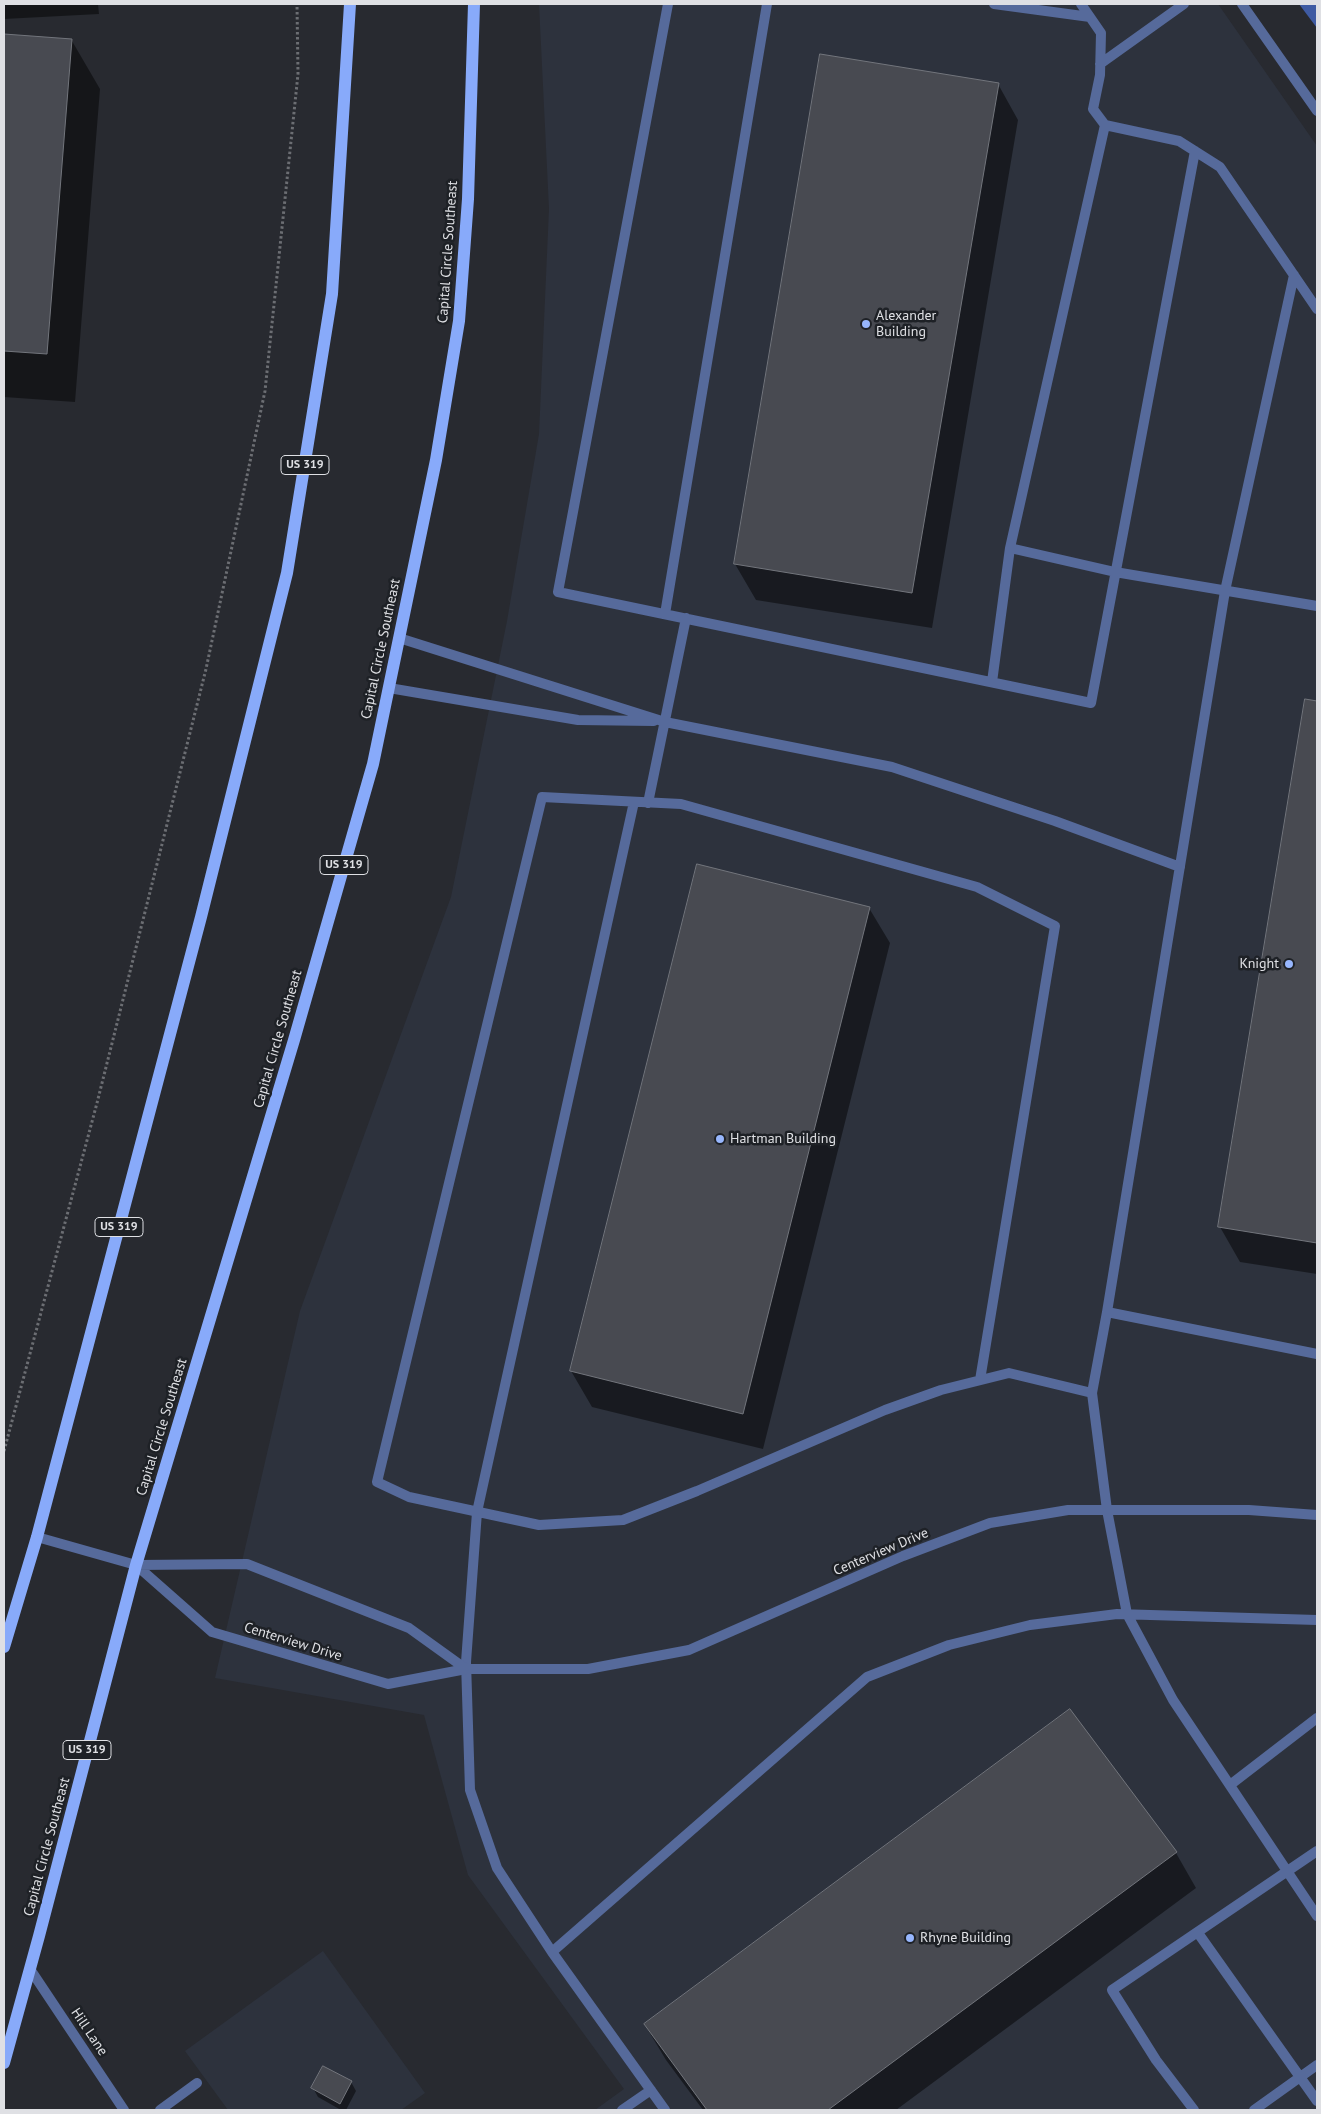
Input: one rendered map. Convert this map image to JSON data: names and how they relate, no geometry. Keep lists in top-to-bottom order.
{
  "streets": {
    "main road": ["Capital Circle Southeast", "US 319"],
    "street": ["Centerview Drive", "Hill Lane"]
  },
  "crossings": [
    ["Capital Circle Southeast", "Centerview Drive"],
    ["Capital Circle Southeast", "Hill Lane"],
    ["US 319", "Centerview Drive"]
  ],
  "places": [
    "Alexander Building",
    "Knight",
    "Hartman Building",
    "Rhyne Building"
  ]
}
